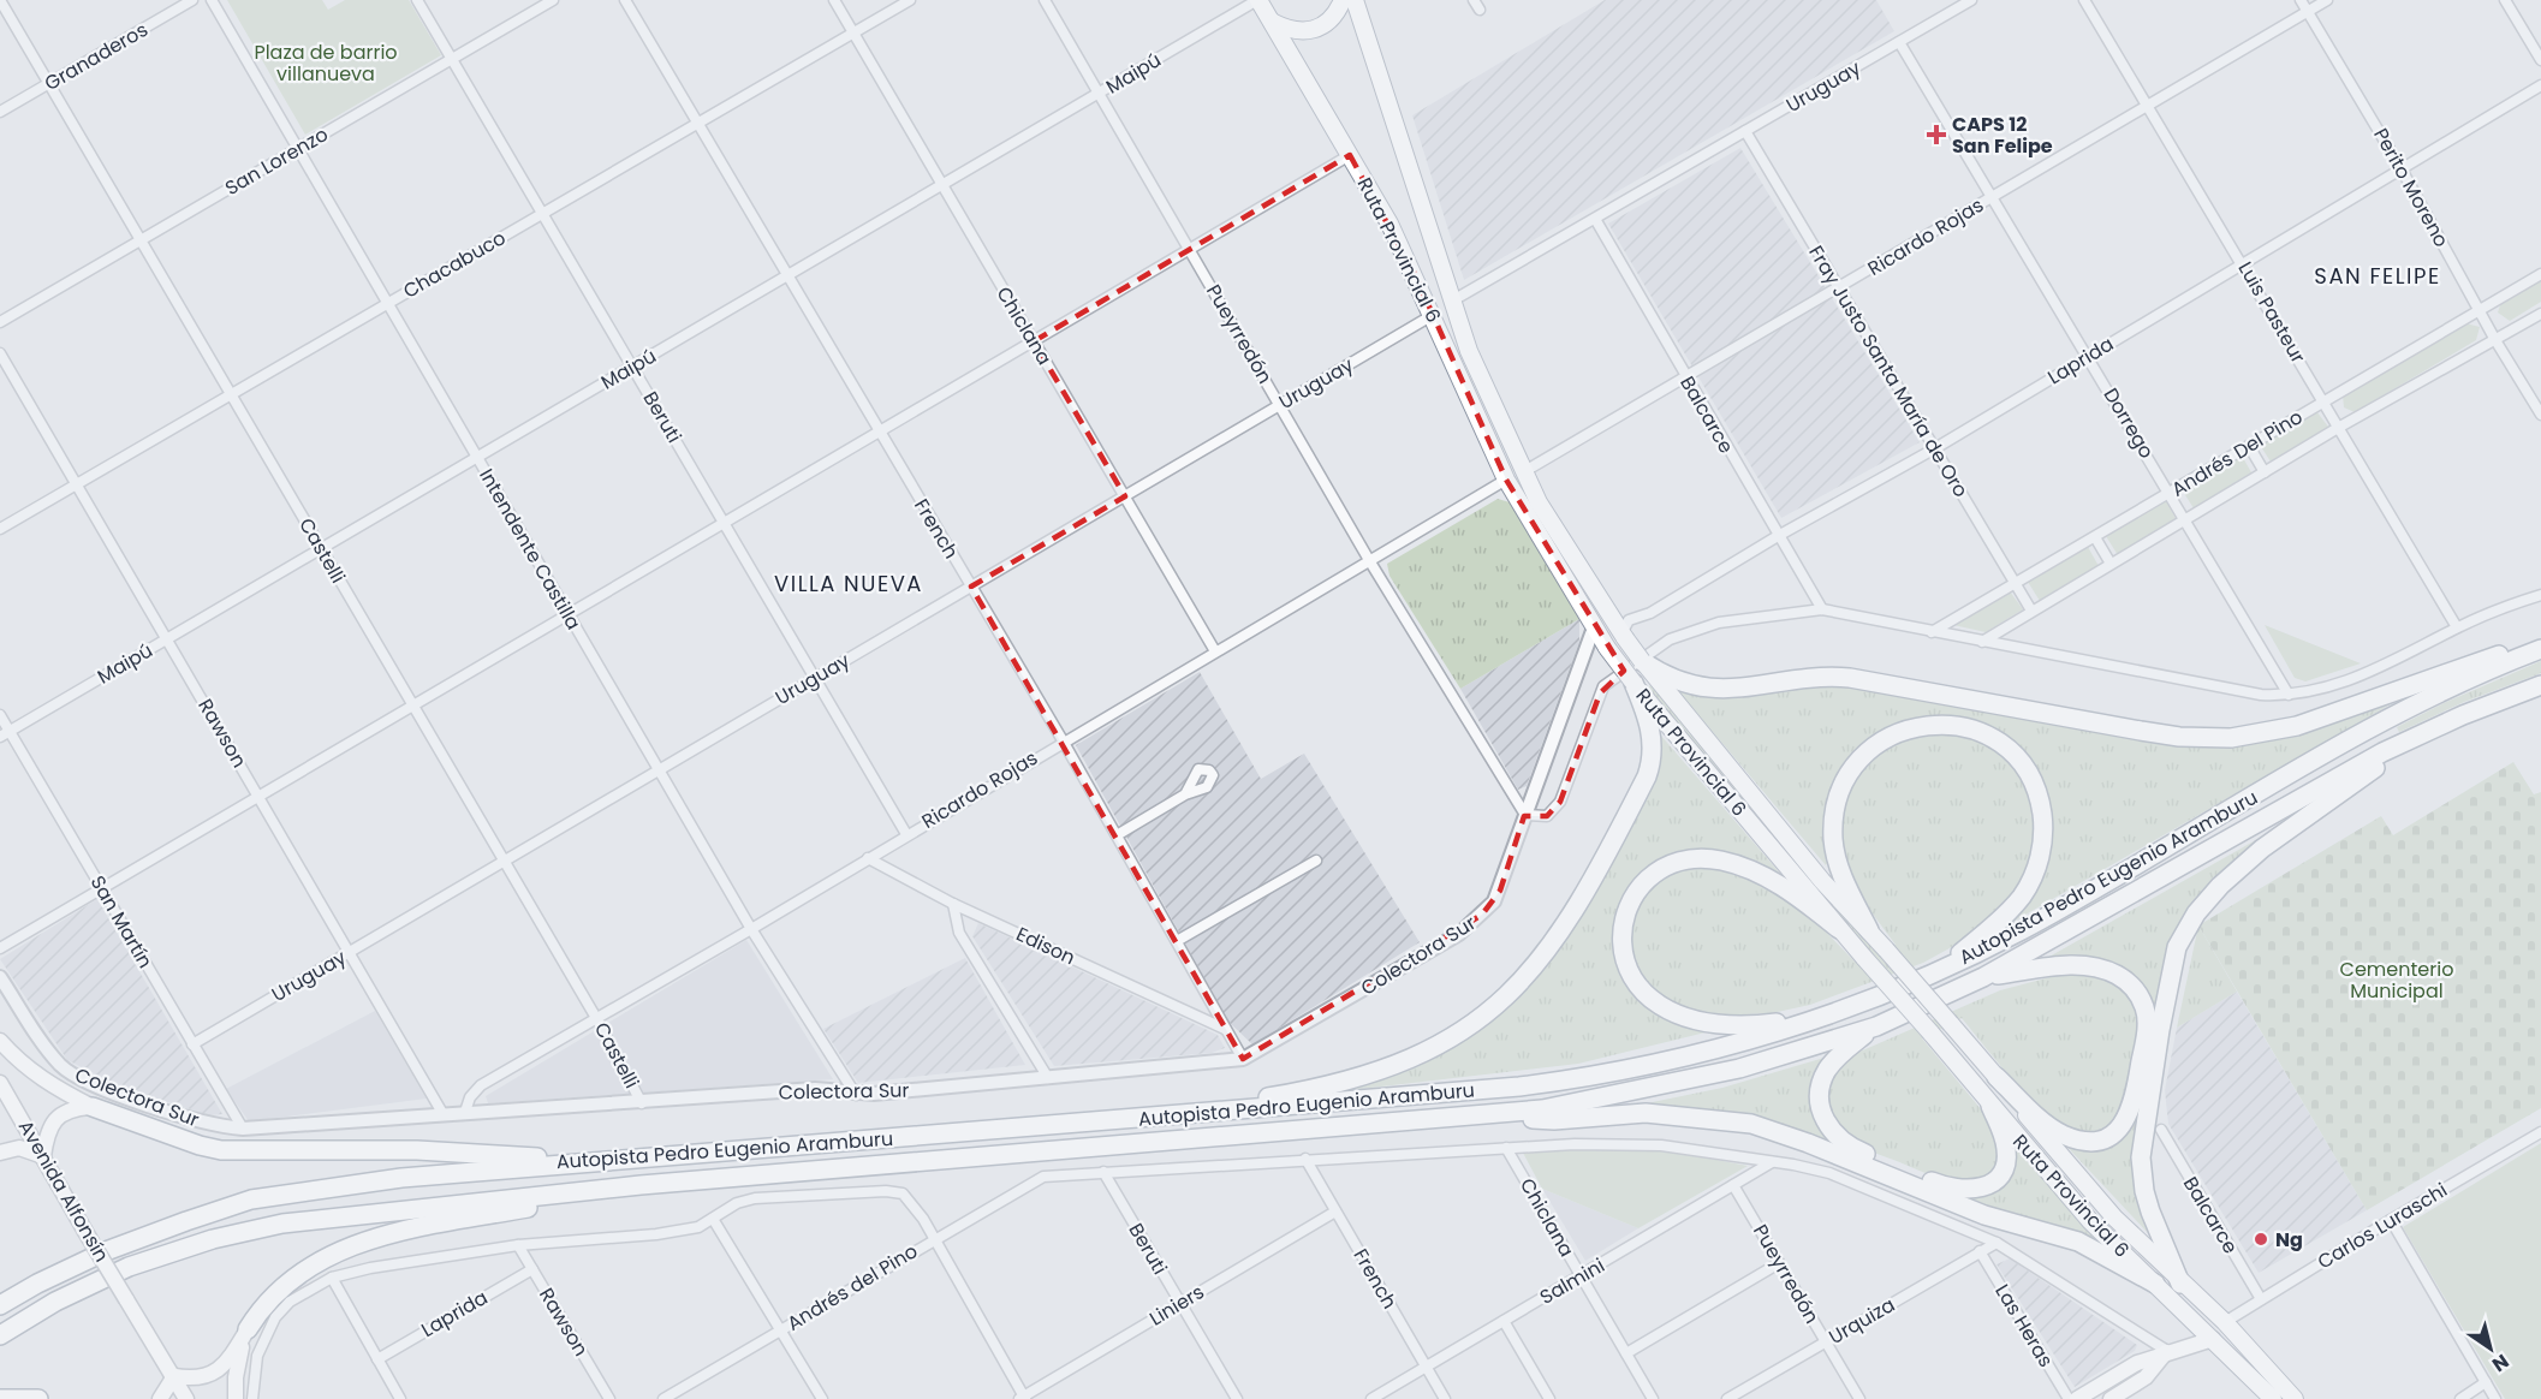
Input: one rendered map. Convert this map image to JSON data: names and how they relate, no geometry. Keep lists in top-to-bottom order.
{
  "streets": {
    "highway": ["Ruta Provincial 6", "Autopista Pedro Eugenio Aramburu"],
    "main road": ["Avenida Alfonsín"],
    "street": [
      "Granaderos",
      "Maipú",
      "Uruguay",
      "San Lorenzo",
      "Perito Moreno",
      "Ricardo Rojas",
      "Chacabuco",
      "Luis Pasteur",
      "Chiclana",
      "Pueyrredón",
      "Laprida",
      "Fray Justo Santa María de Oro",
      "Balcarce",
      "Beruti",
      "Dorrego",
      "Andrés Del Pino",
      "French",
      "Intendente Castilla",
      "Castelli",
      "Rawson",
      "San Martín",
      "Edison",
      "Colectora Sur",
      "Carlos Luraschi",
      "Salmini",
      "Andrés del Pino",
      "Liniers",
      "Urquiza",
      "Las Heras"
    ]
  },
  "crossings": [
    ["Granaderos", "Castelli"],
    ["Maipú", "Ruta Provincial 6"],
    ["Maipú", "Chiclana"],
    ["Maipú", "Pueyrredón"],
    ["Maipú", "Beruti"],
    ["Maipú", "French"],
    ["Maipú", "Intendente Castilla"],
    ["Maipú", "Castelli"],
    ["Maipú", "Rawson"],
    ["Maipú", "San Martín"],
    ["Uruguay", "Ruta Provincial 6"],
    ["Uruguay", "Chiclana"],
    ["Uruguay", "Pueyrredón"],
    ["Uruguay", "Fray Justo Santa María de Oro"],
    ["Uruguay", "Balcarce"],
    ["Uruguay", "Beruti"],
    ["Uruguay", "Dorrego"],
    ["Uruguay", "French"],
    ["Uruguay", "Intendente Castilla"],
    ["Uruguay", "Castelli"],
    ["Uruguay", "Rawson"],
    ["Uruguay", "San Martín"],
    ["San Lorenzo", "Beruti"],
    ["San Lorenzo", "Intendente Castilla"],
    ["San Lorenzo", "Castelli"],
    ["Perito Moreno", "Ricardo Rojas"],
    ["Perito Moreno", "Laprida"],
    ["Perito Moreno", "Andrés Del Pino"],
    ["Ricardo Rojas", "Ruta Provincial 6"],
    ["Ricardo Rojas", "Luis Pasteur"],
    ["Ricardo Rojas", "Chiclana"],
    ["Ricardo Rojas", "Pueyrredón"],
    ["Ricardo Rojas", "Fray Justo Santa María de Oro"],
    ["Ricardo Rojas", "Balcarce"],
    ["Ricardo Rojas", "Beruti"],
    ["Ricardo Rojas", "Dorrego"],
    ["Ricardo Rojas", "French"],
    ["Ricardo Rojas", "Intendente Castilla"],
    ["Ricardo Rojas", "Castelli"],
    ["Ricardo Rojas", "Edison"],
    ["Ricardo Rojas", "Colectora Sur"],
    ["Ruta Provincial 6", "Laprida"],
    ["Ruta Provincial 6", "Colectora Sur"],
    ["Ruta Provincial 6", "Carlos Luraschi"],
    ["Chacabuco", "Chiclana"],
    ["Chacabuco", "Beruti"],
    ["Chacabuco", "French"],
    ["Chacabuco", "Intendente Castilla"],
    ["Chacabuco", "Castelli"],
    ["Chacabuco", "Rawson"],
    ["Luis Pasteur", "Laprida"],
    ["Luis Pasteur", "Andrés Del Pino"],
    ["Chiclana", "Salmini"],
    ["Pueyrredón", "Colectora Sur"],
    ["Pueyrredón", "Salmini"],
    ["Pueyrredón", "Urquiza"],
    ["Laprida", "Fray Justo Santa María de Oro"],
    ["Laprida", "Balcarce"],
    ["Laprida", "Dorrego"],
    ["Laprida", "Rawson"],
    ["Fray Justo Santa María de Oro", "Andrés Del Pino"],
    ["Balcarce", "Carlos Luraschi"],
    ["Beruti", "Andrés del Pino"],
    ["Beruti", "Liniers"],
    ["Dorrego", "Andrés Del Pino"],
    ["French", "Edison"],
    ["French", "Colectora Sur"],
    ["French", "Salmini"],
    ["French", "Liniers"],
    ["Intendente Castilla", "Colectora Sur"],
    ["Castelli", "Colectora Sur"],
    ["Rawson", "Colectora Sur"],
    ["San Martín", "Colectora Sur"],
    ["Urquiza", "Las Heras"]
  ],
  "districts": ["SAN FELIPE", "VILLA NUEVA"],
  "parks": ["Plaza de barrio villanueva", "Cementerio Municipal"],
  "places": {
    "health": ["CAPS 12 San Felipe"],
    "other": ["Ng"]
  },
  "north": "bottom right"
}
